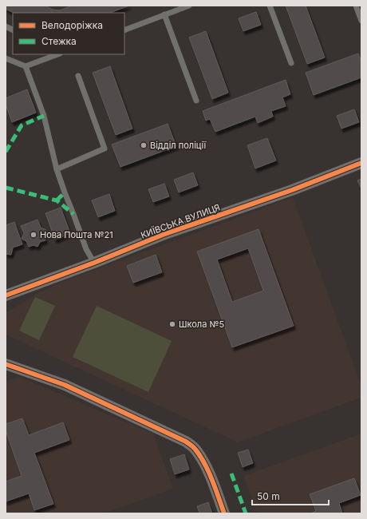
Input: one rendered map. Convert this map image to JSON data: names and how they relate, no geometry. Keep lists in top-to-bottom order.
{
  "streets": {
    "street": ["КИЇВСЬКА ВУЛИЦЯ"]
  },
  "places": ["Відділ поліції", "Нова Пошта №21", "Школа №5"],
  "legend": ["Велодоріжка", "Стежка"],
  "scale_bar": "50 m"
}
